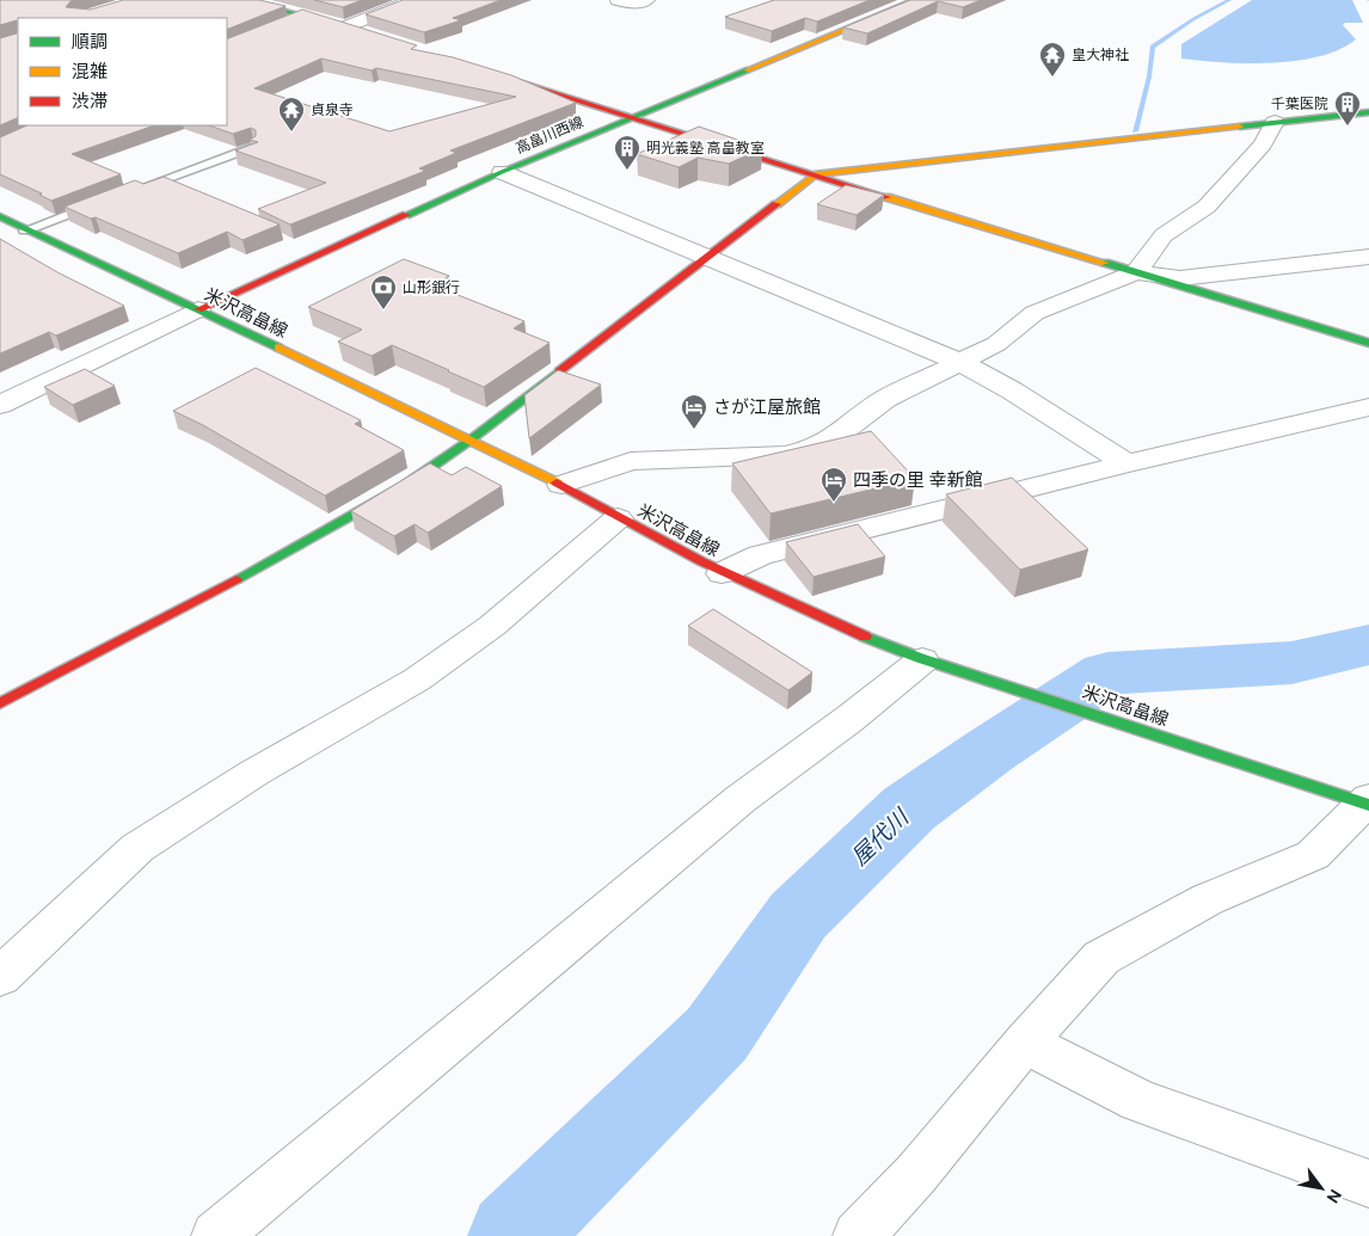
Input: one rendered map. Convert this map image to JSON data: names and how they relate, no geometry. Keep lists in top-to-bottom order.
{
  "streets": {
    "street": ["高畠川西線", "米沢高畠線"]
  },
  "crossings": [
    ["高畠川西線", "米沢高畠線"]
  ],
  "water": ["屋代川"],
  "places": {
    "temple": ["皇大神社", "貞泉寺"],
    "building": ["千葉医院", "明光義塾 高畠教室"],
    "bank": ["山形銀行"],
    "hotel": ["さが江屋旅館", "四季の里 幸新館"]
  },
  "legend": ["順調", "混雑", "渋滞"],
  "north": "bottom right"
}
